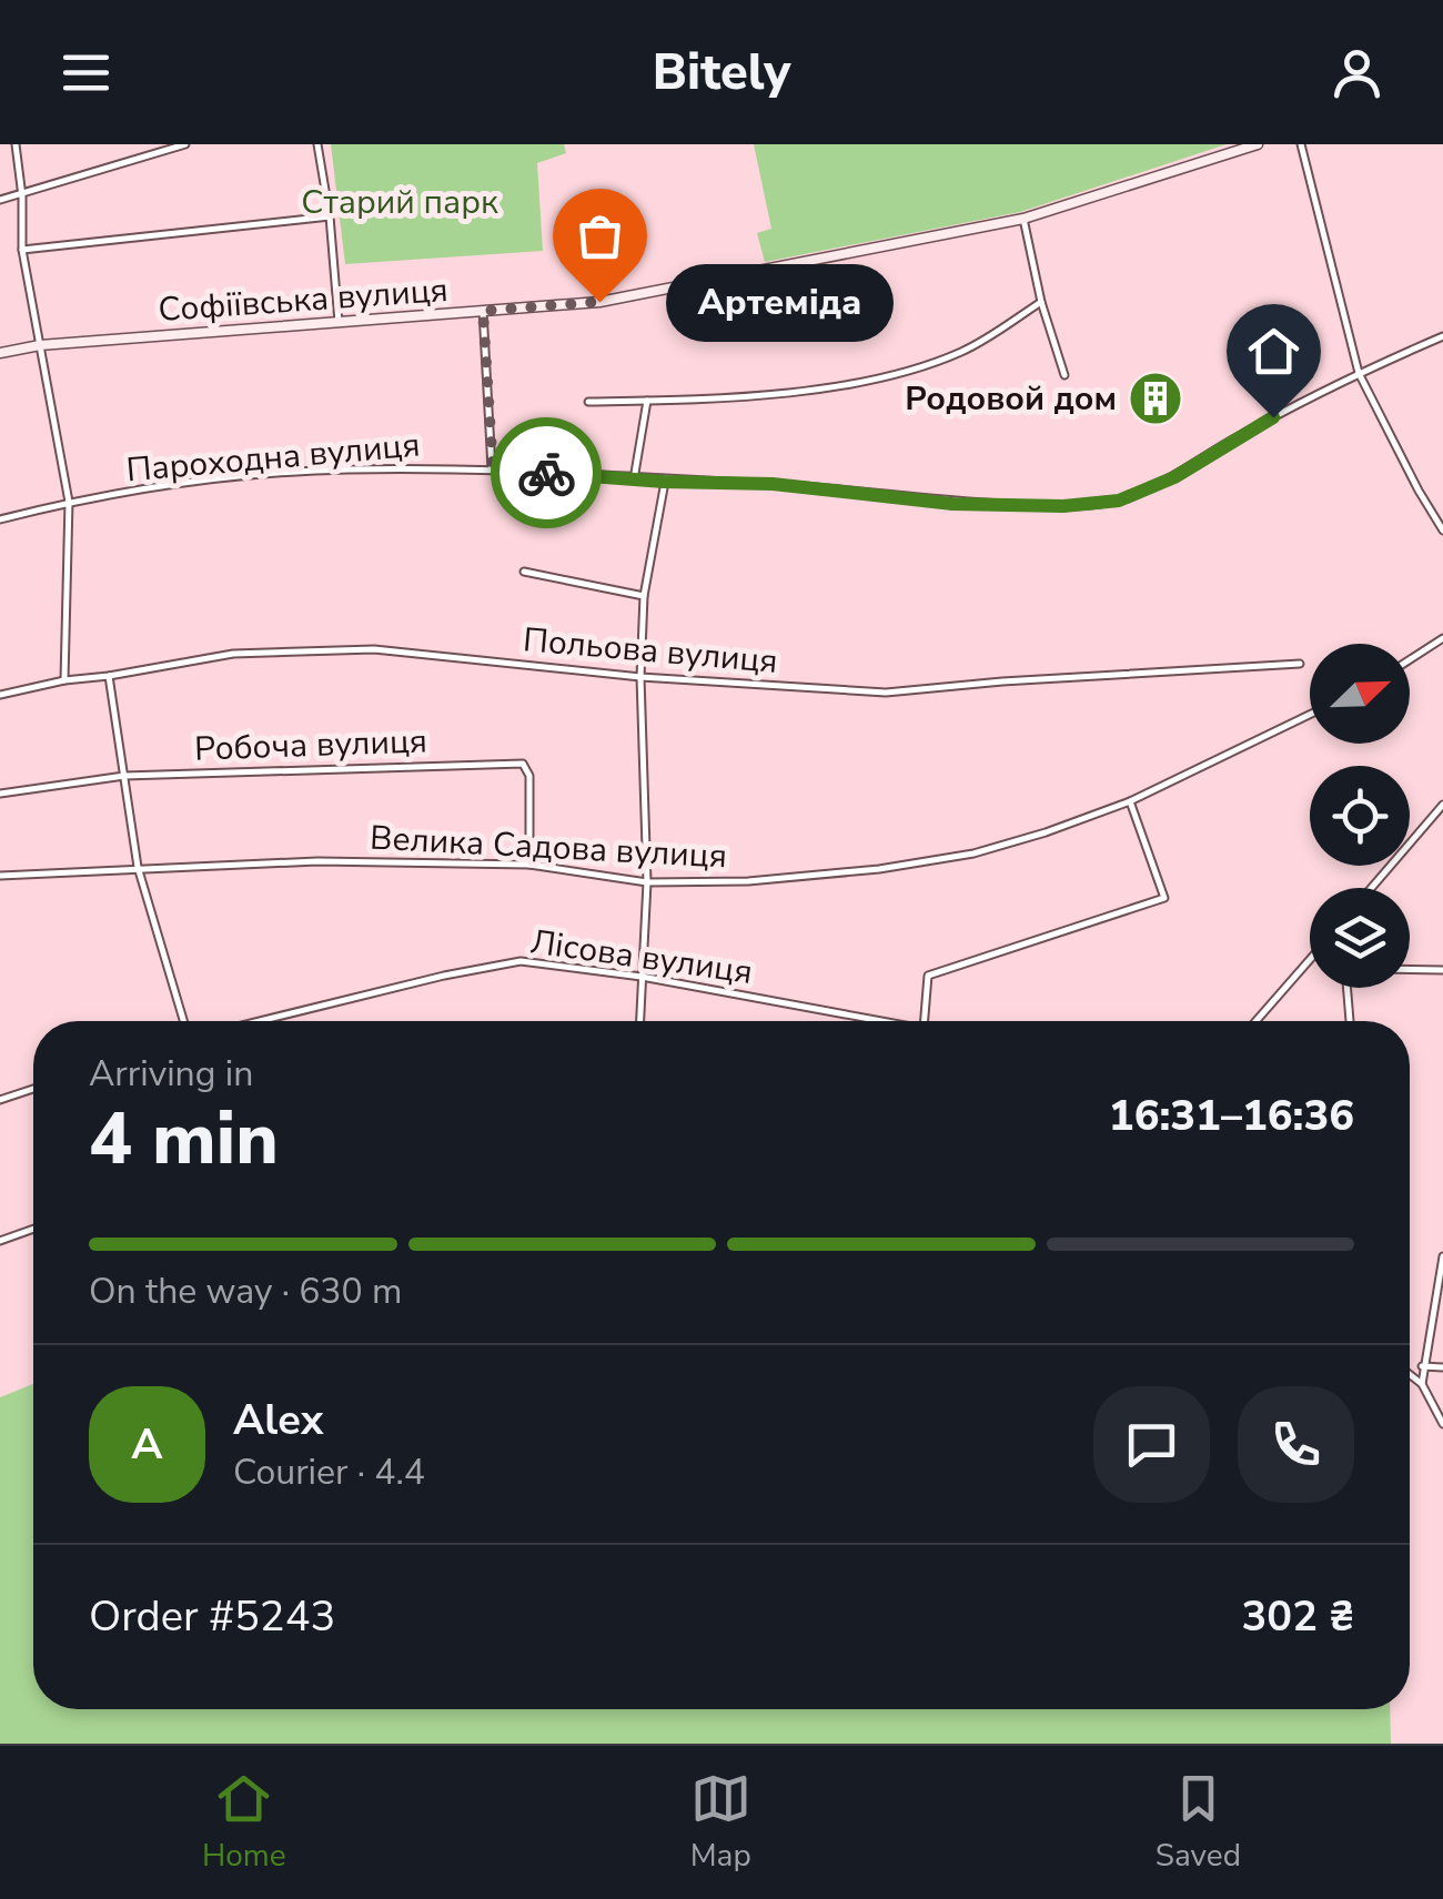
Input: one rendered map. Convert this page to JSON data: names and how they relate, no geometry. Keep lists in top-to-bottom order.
{
  "streets": {
    "street": [
      "Софіївська вулиця",
      "Пароходна вулиця",
      "Польова вулиця",
      "Робоча вулиця",
      "Велика Садова вулиця",
      "Лісова вулиця"
    ]
  },
  "crossings": [
    ["Робоча вулиця", "Велика Садова вулиця"]
  ],
  "parks": ["Старий парк"],
  "places": {
    "other": ["Артеміда"],
    "building": ["Родовой дом"]
  },
  "north": "top right",
  "page": {
    "header": "Bitely",
    "bubble": "Артеміда",
    "heading": ["4 min", "Arriving in", "16:31–16:36"],
    "panel": [
      "Alex",
      "Courier · 4.4",
      "Order #5243",
      "302 ₴"
    ],
    "bar": "On the way · 630 m",
    "round": "A",
    "tabs": ["Home", "Map", "Saved"]
  }
}
